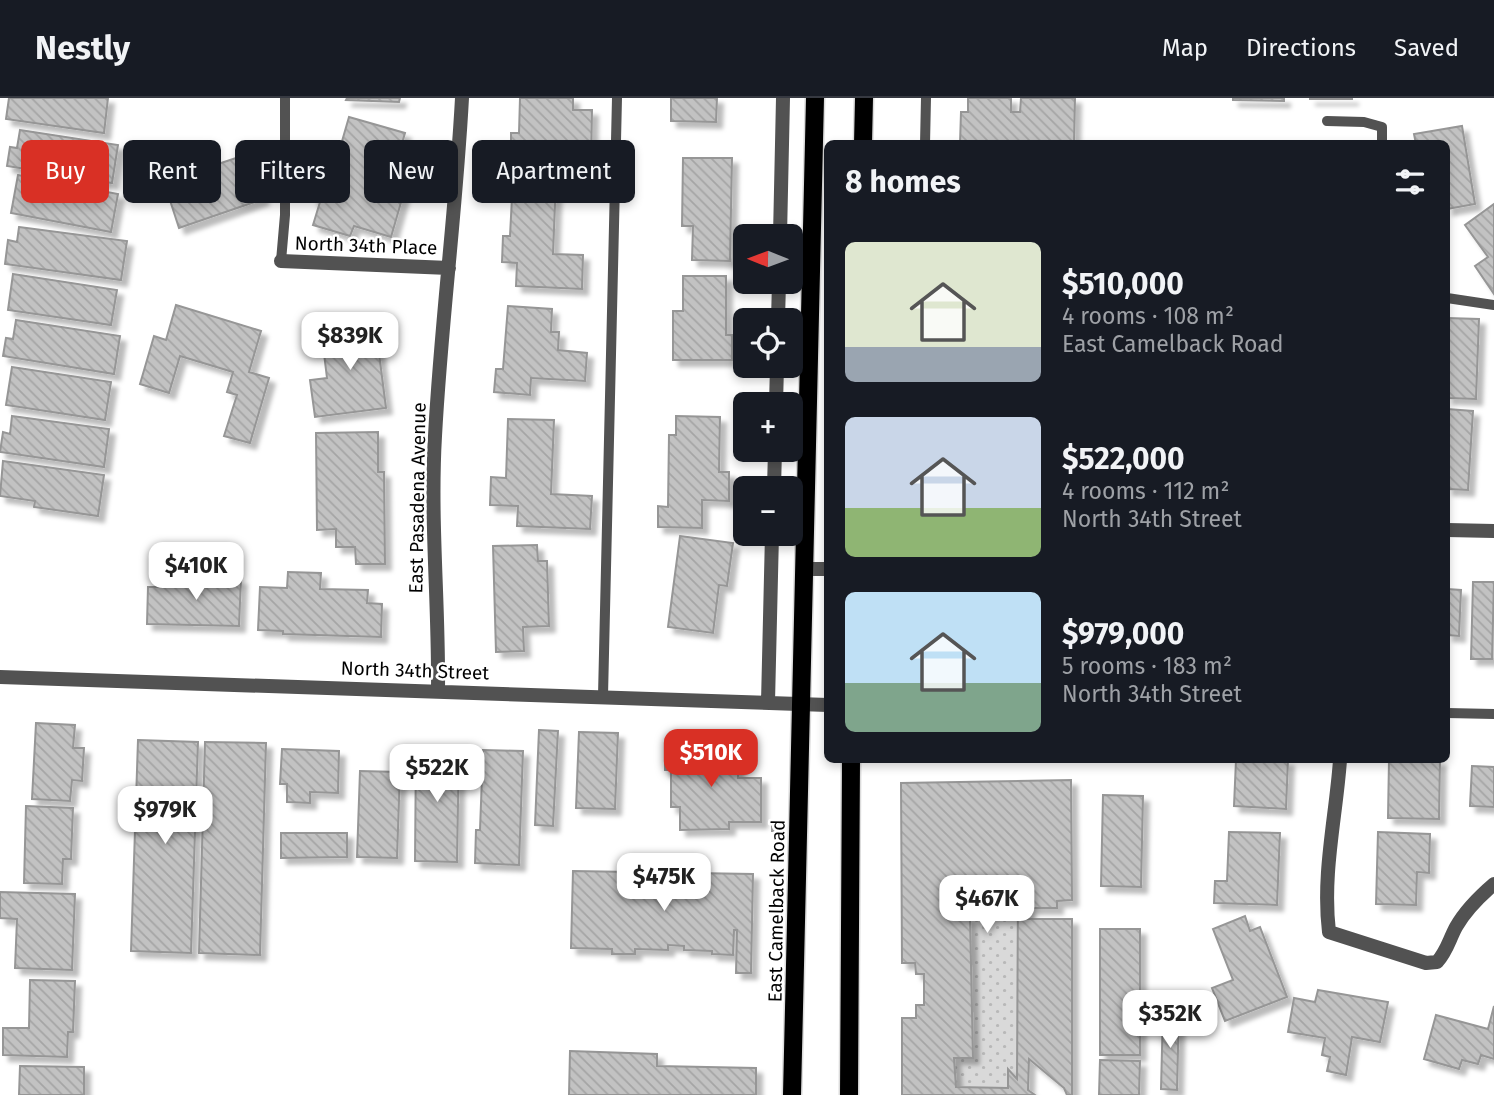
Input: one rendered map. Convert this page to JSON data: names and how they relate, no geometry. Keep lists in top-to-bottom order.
{
  "streets": {
    "main road": ["East Camelback Road"],
    "street": ["North 34th Place", "East Pasadena Avenue", "North 34th Street"]
  },
  "crossings": [
    ["North 34th Place", "East Pasadena Avenue"],
    ["East Pasadena Avenue", "North 34th Street"],
    ["North 34th Street", "East Camelback Road"]
  ],
  "north": "left",
  "page": {
    "header": "Nestly",
    "nav": ["Map", "Directions", "Saved"],
    "chip": [
      "Buy",
      "Rent",
      "Filters",
      "New",
      "Apartment"
    ],
    "heading": "8 homes",
    "map_buttons": ["+", "−"],
    "list": [
      {
        "name": "$510,000",
        "note": "4 rooms · 108 m² · East Camelback Road"
      },
      {
        "name": "$522,000",
        "note": "4 rooms · 112 m² · North 34th Street"
      },
      {
        "name": "$979,000",
        "note": "5 rooms · 183 m² · North 34th Street"
      }
    ],
    "price": [
      "$839K",
      "$410K",
      "$510K",
      "$522K",
      "$979K",
      "$475K",
      "$467K",
      "$352K"
    ]
  }
}
